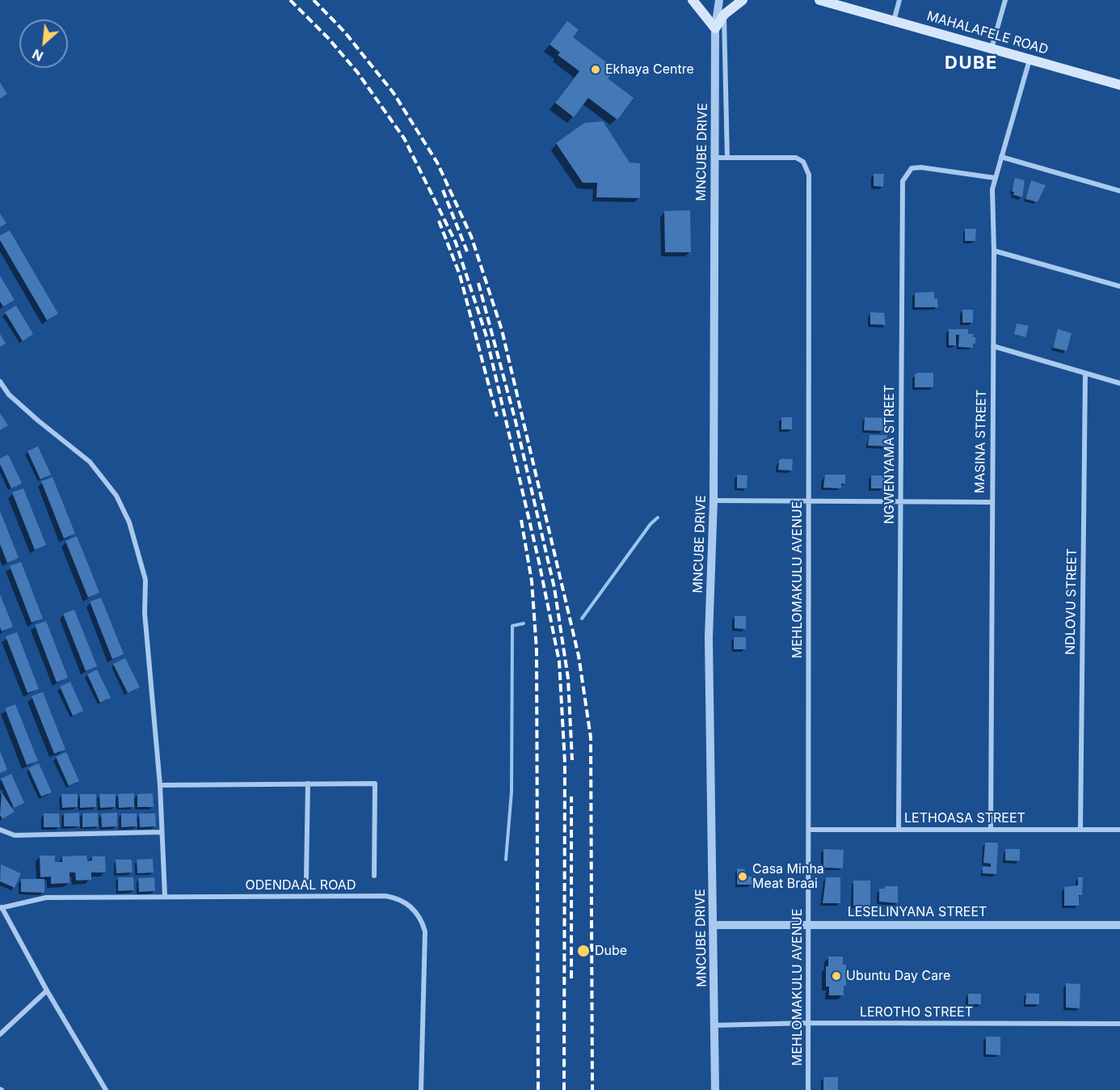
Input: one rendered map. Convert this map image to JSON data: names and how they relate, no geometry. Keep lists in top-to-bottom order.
{
  "streets": {
    "main road": ["MAHALAFELE ROAD"],
    "street": [
      "MNCUBE DRIVE",
      "MASINA STREET",
      "NGWENYAMA STREET",
      "MEHLOMAKULU AVENUE",
      "NDLOVU STREET",
      "LETHOASA STREET",
      "ODENDAAL ROAD",
      "LESELINYANA STREET",
      "LEROTHO STREET"
    ]
  },
  "crossings": [
    ["MAHALAFELE ROAD", "MASINA STREET"],
    ["MNCUBE DRIVE", "MEHLOMAKULU AVENUE"],
    ["MNCUBE DRIVE", "LESELINYANA STREET"],
    ["MNCUBE DRIVE", "LEROTHO STREET"],
    ["MASINA STREET", "NGWENYAMA STREET"],
    ["MASINA STREET", "LETHOASA STREET"],
    ["NGWENYAMA STREET", "LETHOASA STREET"],
    ["MEHLOMAKULU AVENUE", "LETHOASA STREET"],
    ["MEHLOMAKULU AVENUE", "LESELINYANA STREET"],
    ["MEHLOMAKULU AVENUE", "LEROTHO STREET"],
    ["NDLOVU STREET", "LETHOASA STREET"]
  ],
  "districts": ["DUBE"],
  "places": [
    "Ekhaya Centre",
    "Casa Minha Meat Braai",
    "Dube",
    "Ubuntu Day Care"
  ],
  "north": "bottom left"
}
